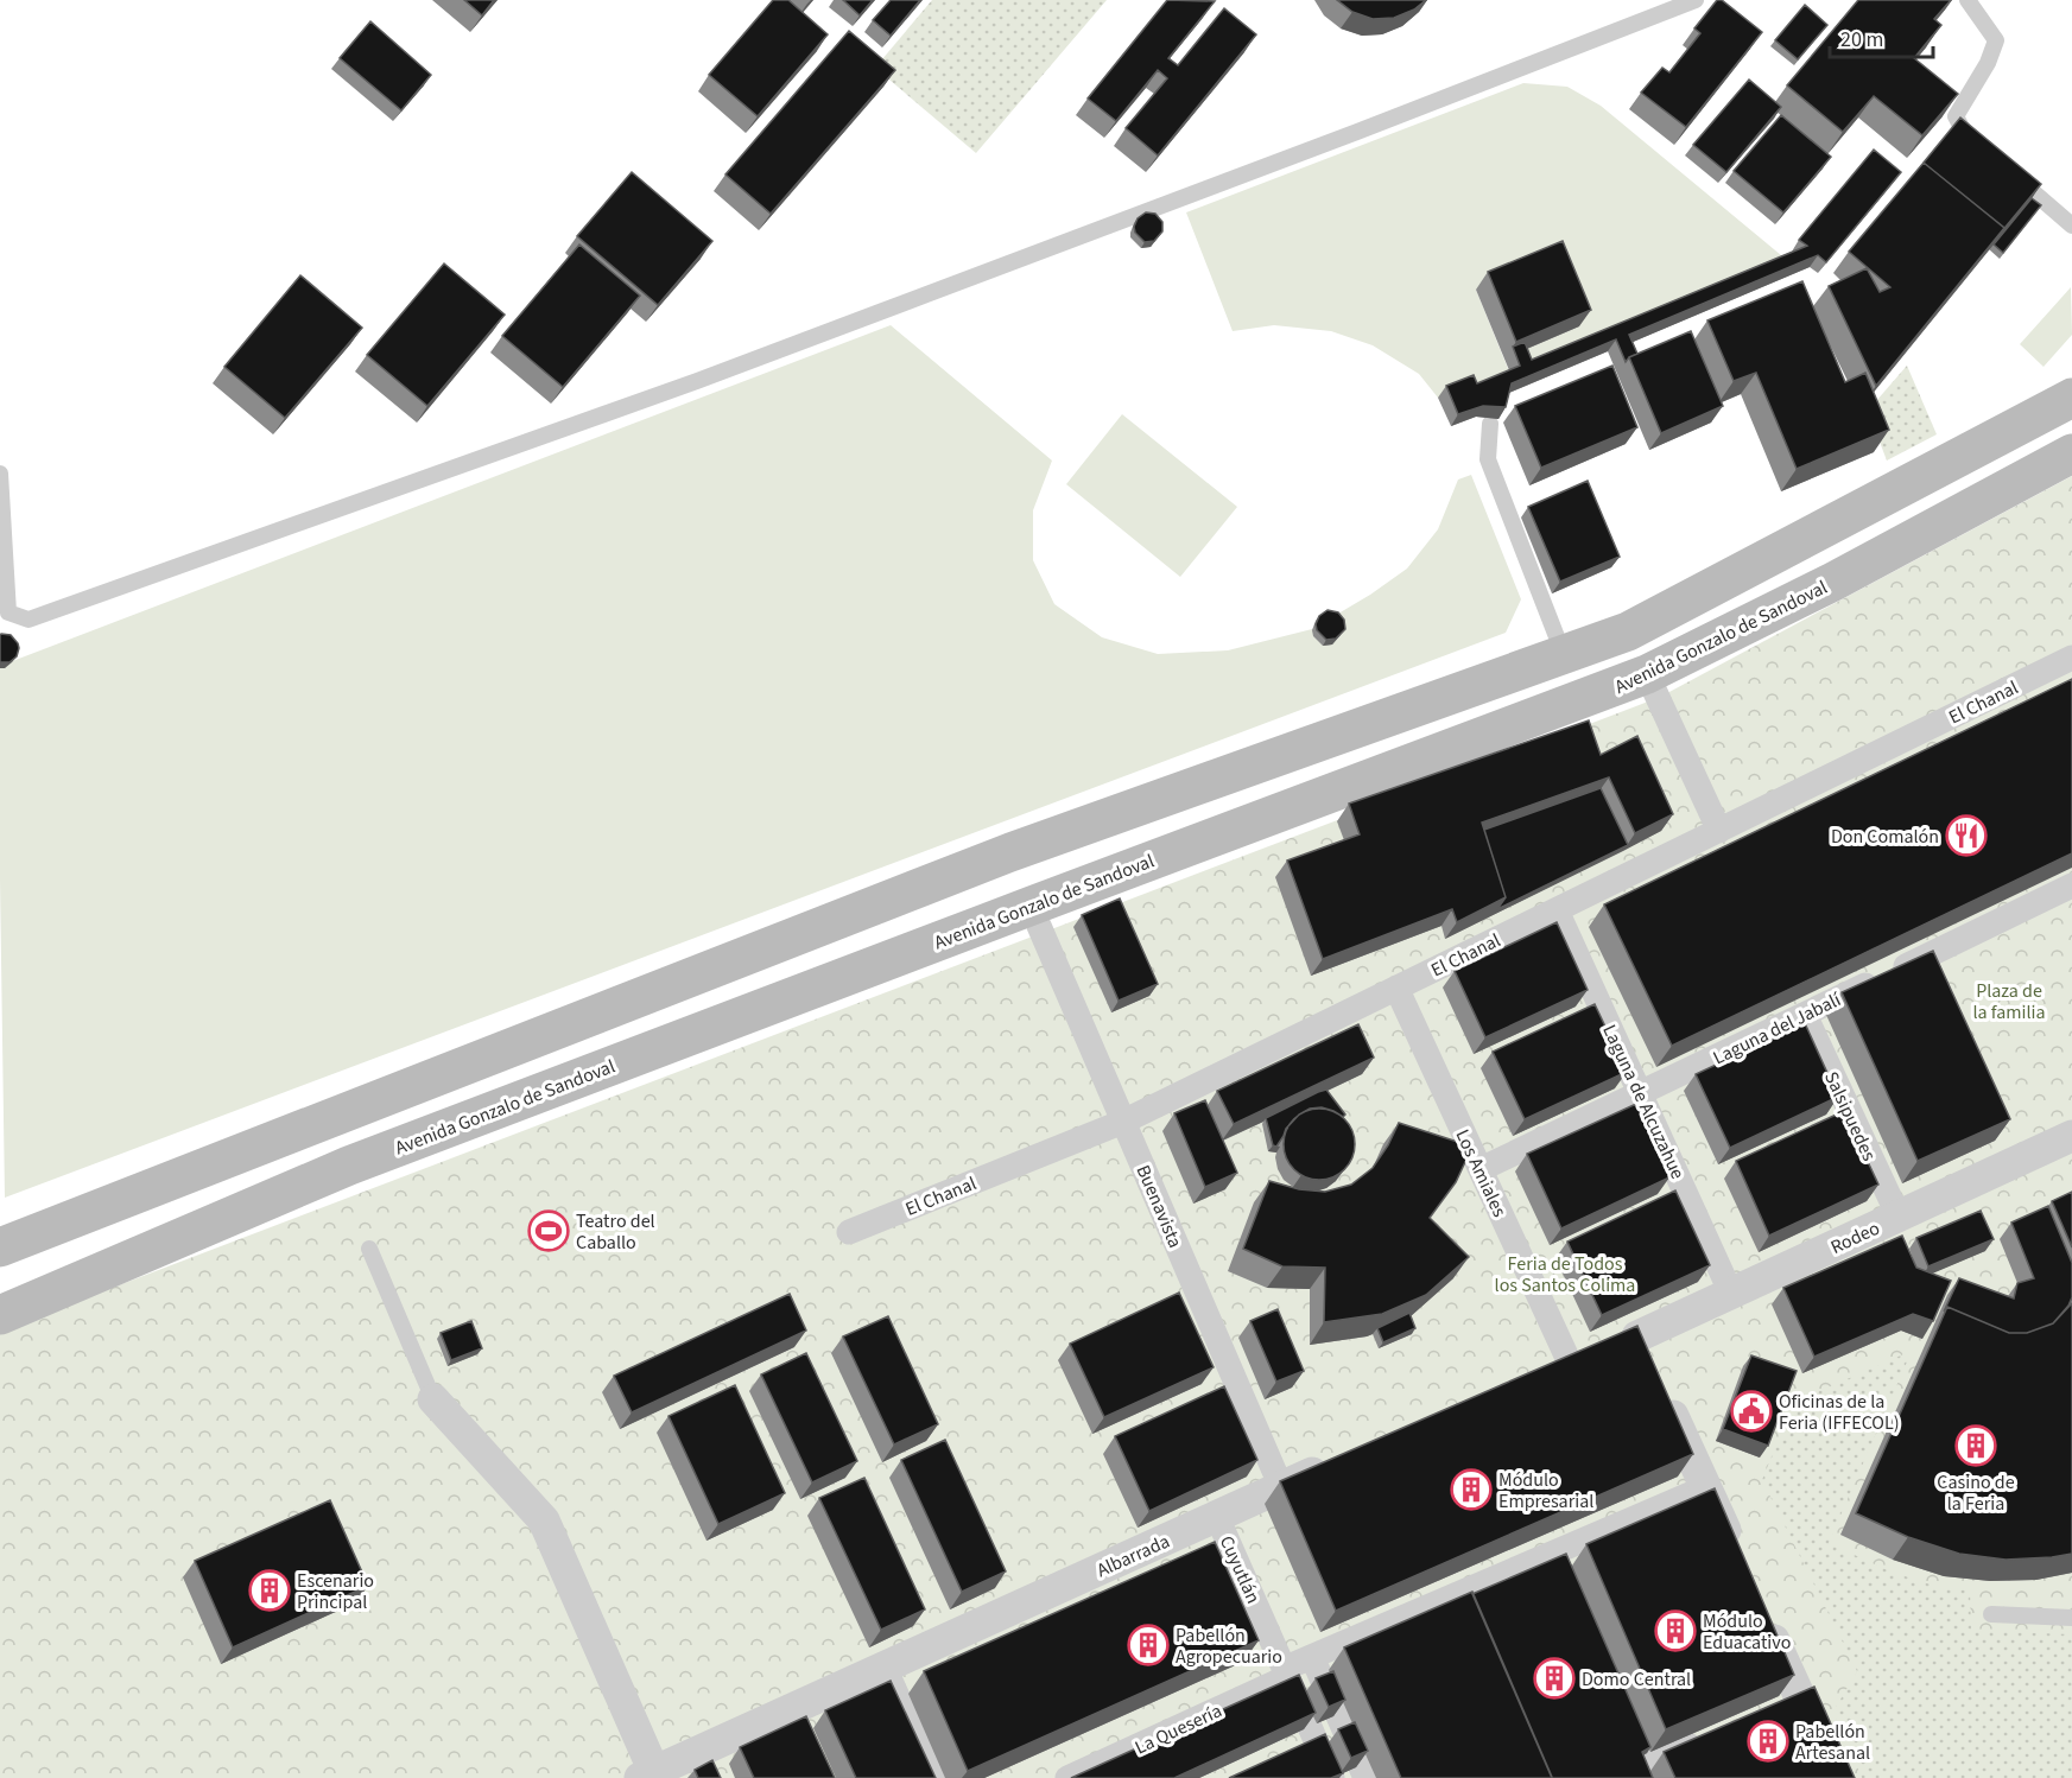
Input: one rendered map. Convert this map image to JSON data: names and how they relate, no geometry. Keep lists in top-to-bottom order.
{
  "streets": {
    "main road": ["Avenida Gonzalo de Sandoval"],
    "street": [
      "El Chanal",
      "Laguna del Jabalí",
      "Laguna de Alcuzahue",
      "Salsipuedes",
      "Los Amiales",
      "Buenavista",
      "Rodeo",
      "Albarrada",
      "Cuyutlán",
      "La Quesería"
    ]
  },
  "crossings": [
    ["El Chanal", "Laguna de Alcuzahue"],
    ["El Chanal", "Los Amiales"],
    ["El Chanal", "Buenavista"],
    ["Laguna del Jabalí", "Laguna de Alcuzahue"],
    ["Laguna del Jabalí", "Salsipuedes"],
    ["Laguna del Jabalí", "Los Amiales"],
    ["Laguna de Alcuzahue", "Rodeo"],
    ["Salsipuedes", "Rodeo"],
    ["Los Amiales", "Rodeo"],
    ["Buenavista", "Albarrada"],
    ["Albarrada", "Cuyutlán"],
    ["Cuyutlán", "La Quesería"]
  ],
  "parks": ["Plaza de la familia", "Feria de Todos los Santos Colima"],
  "places": {
    "restaurant": ["Don Comalón"],
    "sports": ["Teatro del Caballo"],
    "public building": ["Oficinas de la Feria (IFFECOL)"],
    "building": [
      "Casino de la Feria",
      "Módulo Empresarial",
      "Escenario Principal",
      "Módulo Eduacativo",
      "Pabellón Agropecuario",
      "Domo Central",
      "Pabellón Artesanal"
    ]
  },
  "scale_bar": "20 m"
}
